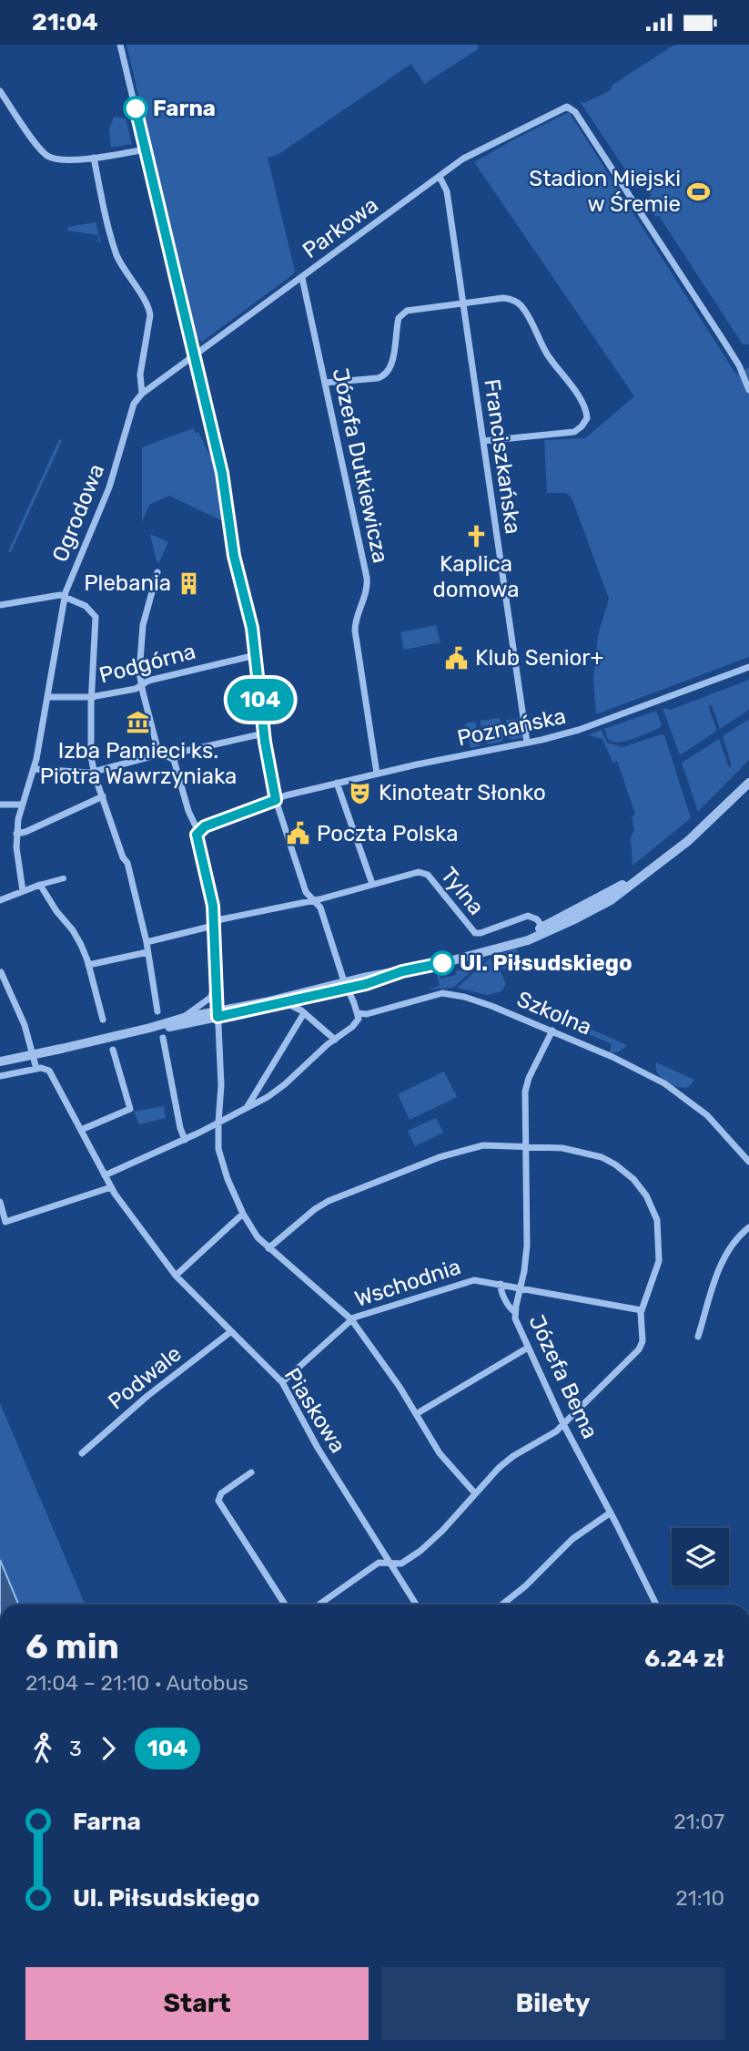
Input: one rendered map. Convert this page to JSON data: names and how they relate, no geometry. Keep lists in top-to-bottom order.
{
  "streets": {
    "street": [
      "Parkowa",
      "Franciszkańska",
      "Józefa Dutkiewicza",
      "Ogrodowa",
      "Podgórna",
      "Poznańska",
      "Tylna",
      "Szkolna",
      "Wschodnia",
      "Józefa Bema",
      "Podwale",
      "Piaskowa"
    ]
  },
  "crossings": [
    ["Parkowa", "Franciszkańska"],
    ["Parkowa", "Józefa Dutkiewicza"],
    ["Parkowa", "Ogrodowa"],
    ["Franciszkańska", "Poznańska"],
    ["Józefa Dutkiewicza", "Poznańska"],
    ["Ogrodowa", "Podgórna"],
    ["Szkolna", "Józefa Bema"],
    ["Wschodnia", "Józefa Bema"],
    ["Wschodnia", "Piaskowa"],
    ["Podwale", "Piaskowa"]
  ],
  "places": {
    "other": ["Farna", "Ul. Piłsudskiego"],
    "sports": ["Stadion Miejski w Śremie"],
    "church": ["Kaplica domowa"],
    "building": ["Plebania"],
    "public building": ["Klub Senior+", "Poczta Polska"],
    "museum": ["Izba Pamieci ks. Piotra Wawrzyniaka"],
    "theatre": ["Kinoteatr Słonko"]
  },
  "lines": ["bus line 104"],
  "page": {
    "status": "21:04",
    "on_map": "104",
    "heading": ["6 min", "21:04 – 21:10 · Autobus", "6.24 zł"],
    "legs": ["3", "104"],
    "list": [
      {
        "name": "Farna",
        "value": "21:07"
      },
      {
        "name": "Ul. Piłsudskiego",
        "value": "21:10"
      }
    ],
    "buttons": ["Start", "Bilety"]
  }
}
